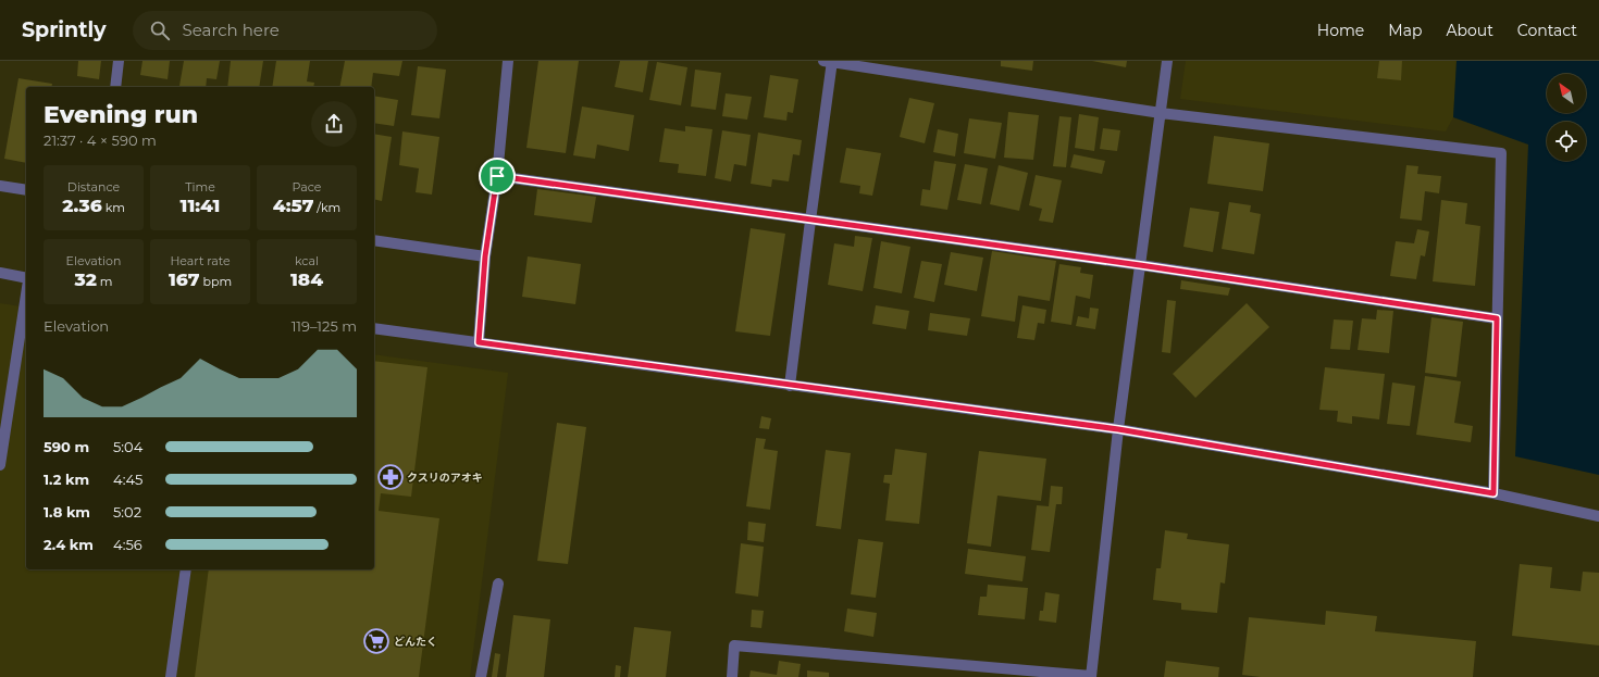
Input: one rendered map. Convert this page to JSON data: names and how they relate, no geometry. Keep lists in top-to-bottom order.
{
  "places": {
    "pharmacy": ["クスリのアオキ"],
    "supermarket": ["どんたく"]
  },
  "north": "top left",
  "page": {
    "header": "Sprintly",
    "search": "Search here",
    "nav": [
      "Home",
      "Map",
      "About",
      "Contact"
    ],
    "heading": ["Evening run", "21:37 · 4 × 590 m"],
    "stats": [
      ["Distance", "2.36 km"],
      ["Time", "11:41"],
      ["Pace", "4:57 /km"],
      ["Elevation", "32 m"],
      ["Heart rate", "167 bpm"],
      ["kcal", "184"]
    ],
    "chart": ["Elevation", "119–125 m"],
    "list": [
      {
        "name": "590 m",
        "note": "5:04"
      },
      {
        "name": "1.2 km",
        "note": "4:45"
      },
      {
        "name": "1.8 km",
        "note": "5:02"
      },
      {
        "name": "2.4 km",
        "note": "4:56"
      }
    ]
  }
}
